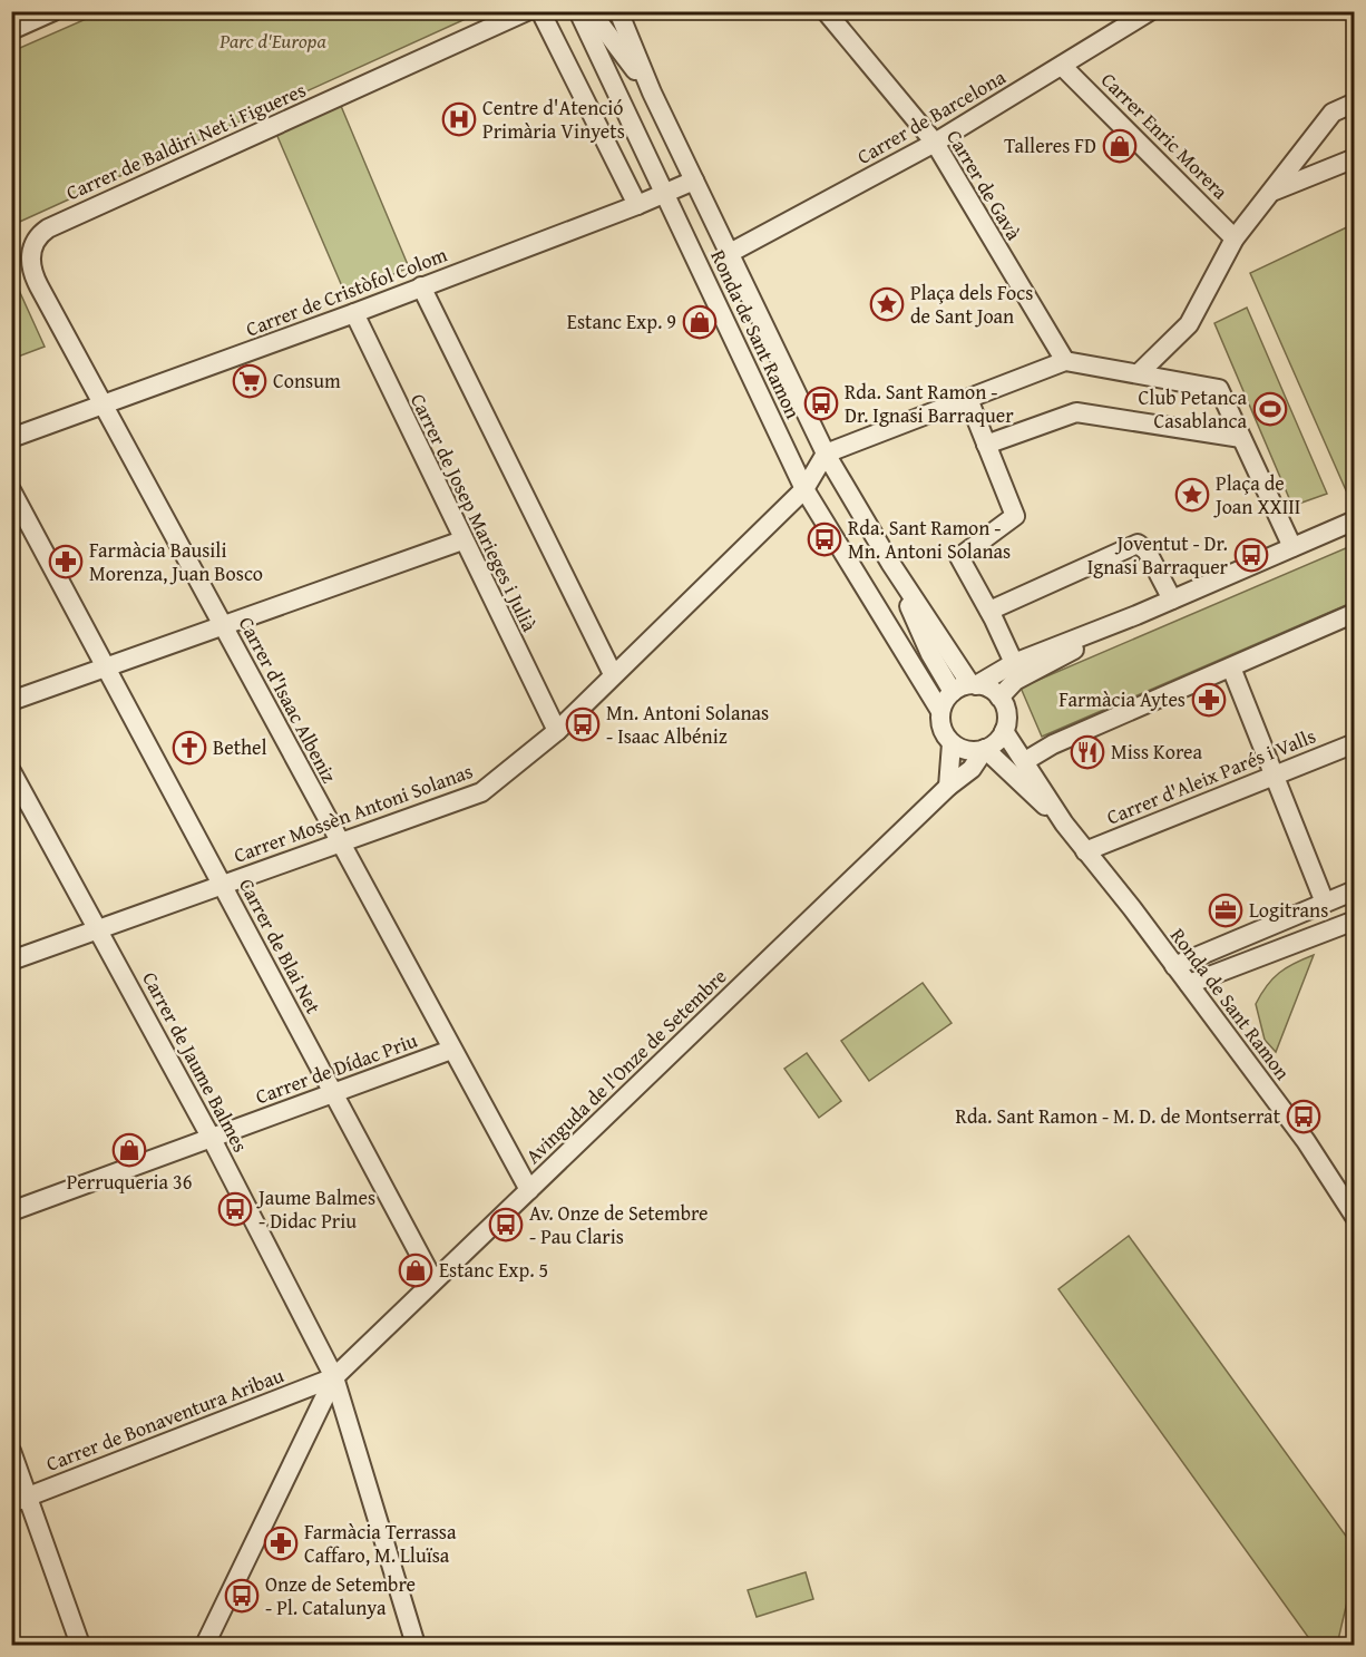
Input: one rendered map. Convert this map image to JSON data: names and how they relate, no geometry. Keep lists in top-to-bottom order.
{
  "streets": {
    "street": [
      "Carrer de Barcelona",
      "Carrer Enric Morera",
      "Carrer de Baldiri Net i Figueres",
      "Carrer de Gavà",
      "Carrer de Cristòfol Colom",
      "Ronda de Sant Ramon",
      "Carrer de Josep Marieges i Julià",
      "Carrer d'Isaac Albeniz",
      "Carrer d'Aleix Parés i Valls",
      "Carrer Mossèn Antoni Solanas",
      "Carrer de Blai Net",
      "Carrer de Jaume Balmes",
      "Avinguda de l'Onze de Setembre",
      "Carrer de Dídac Priu",
      "Carrer de Bonaventura Aribau"
    ]
  },
  "crossings": [
    ["Carrer de Barcelona", "Carrer Enric Morera"],
    ["Carrer de Barcelona", "Carrer de Gavà"],
    ["Carrer de Barcelona", "Ronda de Sant Ramon"],
    ["Carrer de Baldiri Net i Figueres", "Carrer de Cristòfol Colom"],
    ["Carrer de Baldiri Net i Figueres", "Carrer d'Isaac Albeniz"],
    ["Carrer de Cristòfol Colom", "Ronda de Sant Ramon"],
    ["Carrer de Cristòfol Colom", "Carrer de Josep Marieges i Julià"],
    ["Carrer de Cristòfol Colom", "Carrer d'Isaac Albeniz"],
    ["Ronda de Sant Ramon", "Carrer d'Aleix Parés i Valls"],
    ["Ronda de Sant Ramon", "Carrer Mossèn Antoni Solanas"],
    ["Ronda de Sant Ramon", "Avinguda de l'Onze de Setembre"],
    ["Carrer de Josep Marieges i Julià", "Carrer Mossèn Antoni Solanas"],
    ["Carrer d'Isaac Albeniz", "Carrer Mossèn Antoni Solanas"],
    ["Carrer d'Isaac Albeniz", "Avinguda de l'Onze de Setembre"],
    ["Carrer d'Isaac Albeniz", "Carrer de Dídac Priu"],
    ["Carrer Mossèn Antoni Solanas", "Carrer de Blai Net"],
    ["Carrer Mossèn Antoni Solanas", "Carrer de Jaume Balmes"],
    ["Carrer de Blai Net", "Avinguda de l'Onze de Setembre"],
    ["Carrer de Blai Net", "Carrer de Dídac Priu"],
    ["Carrer de Jaume Balmes", "Avinguda de l'Onze de Setembre"],
    ["Carrer de Jaume Balmes", "Carrer de Dídac Priu"],
    ["Carrer de Jaume Balmes", "Carrer de Bonaventura Aribau"],
    ["Avinguda de l'Onze de Setembre", "Carrer de Bonaventura Aribau"]
  ],
  "parks": ["Parc d'Europa"],
  "places": {
    "hospital": ["Centre d'Atenció Primària Vinyets"],
    "shop": [
      "Talleres FD",
      "Estanc Exp. 9",
      "Perruqueria 36",
      "Estanc Exp. 5"
    ],
    "place": ["Plaça dels Focs de Sant Joan", "Plaça de Joan XXIII"],
    "supermarket": ["Consum"],
    "bus stop": [
      "Rda. Sant Ramon - Dr. Ignasi Barraquer",
      "Rda. Sant Ramon - Mn. Antoni Solanas",
      "Joventut - Dr. Ignasi Barraquer",
      "Mn. Antoni Solanas - Isaac Albéniz",
      "Rda. Sant Ramon - M. D. de Montserrat",
      "Jaume Balmes - Didac Priu",
      "Av. Onze de Setembre - Pau Claris",
      "Onze de Setembre - Pl. Catalunya"
    ],
    "sports": ["Club Petanca Casablanca"],
    "pharmacy": ["Farmàcia Bausili Morenza, Juan Bosco", "Farmàcia Aytes", "Farmàcia Terrassa Caffaro, M. Lluïsa"],
    "church": ["Bethel"],
    "restaurant": ["Miss Korea"],
    "office": ["Logitrans"]
  }
}
